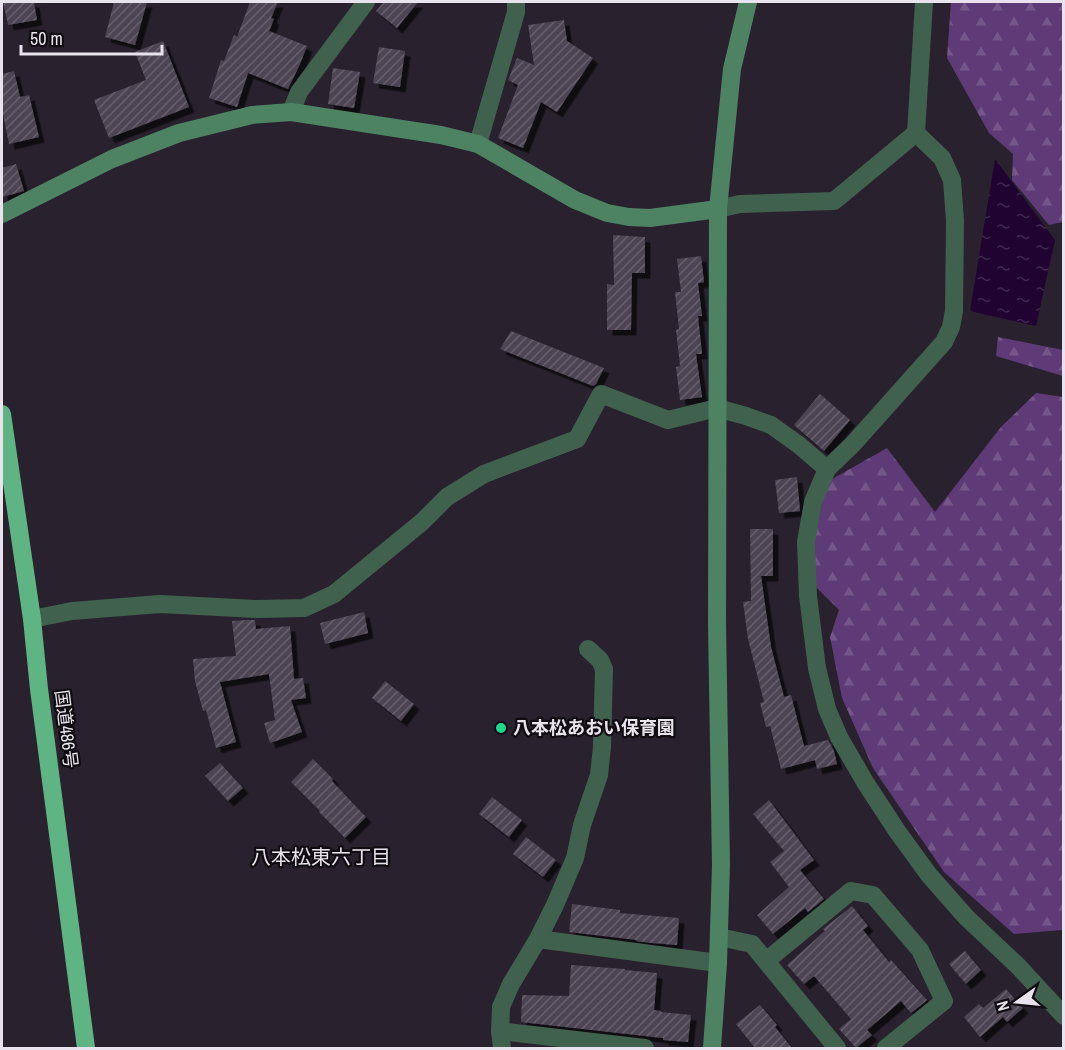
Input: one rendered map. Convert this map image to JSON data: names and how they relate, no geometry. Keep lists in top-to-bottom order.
{
  "streets": {
    "highway": ["国道486号"]
  },
  "districts": ["八本松東六丁目"],
  "places": ["八本松あおい保育園"],
  "scale_bar": "50 m",
  "north": "left"
}
